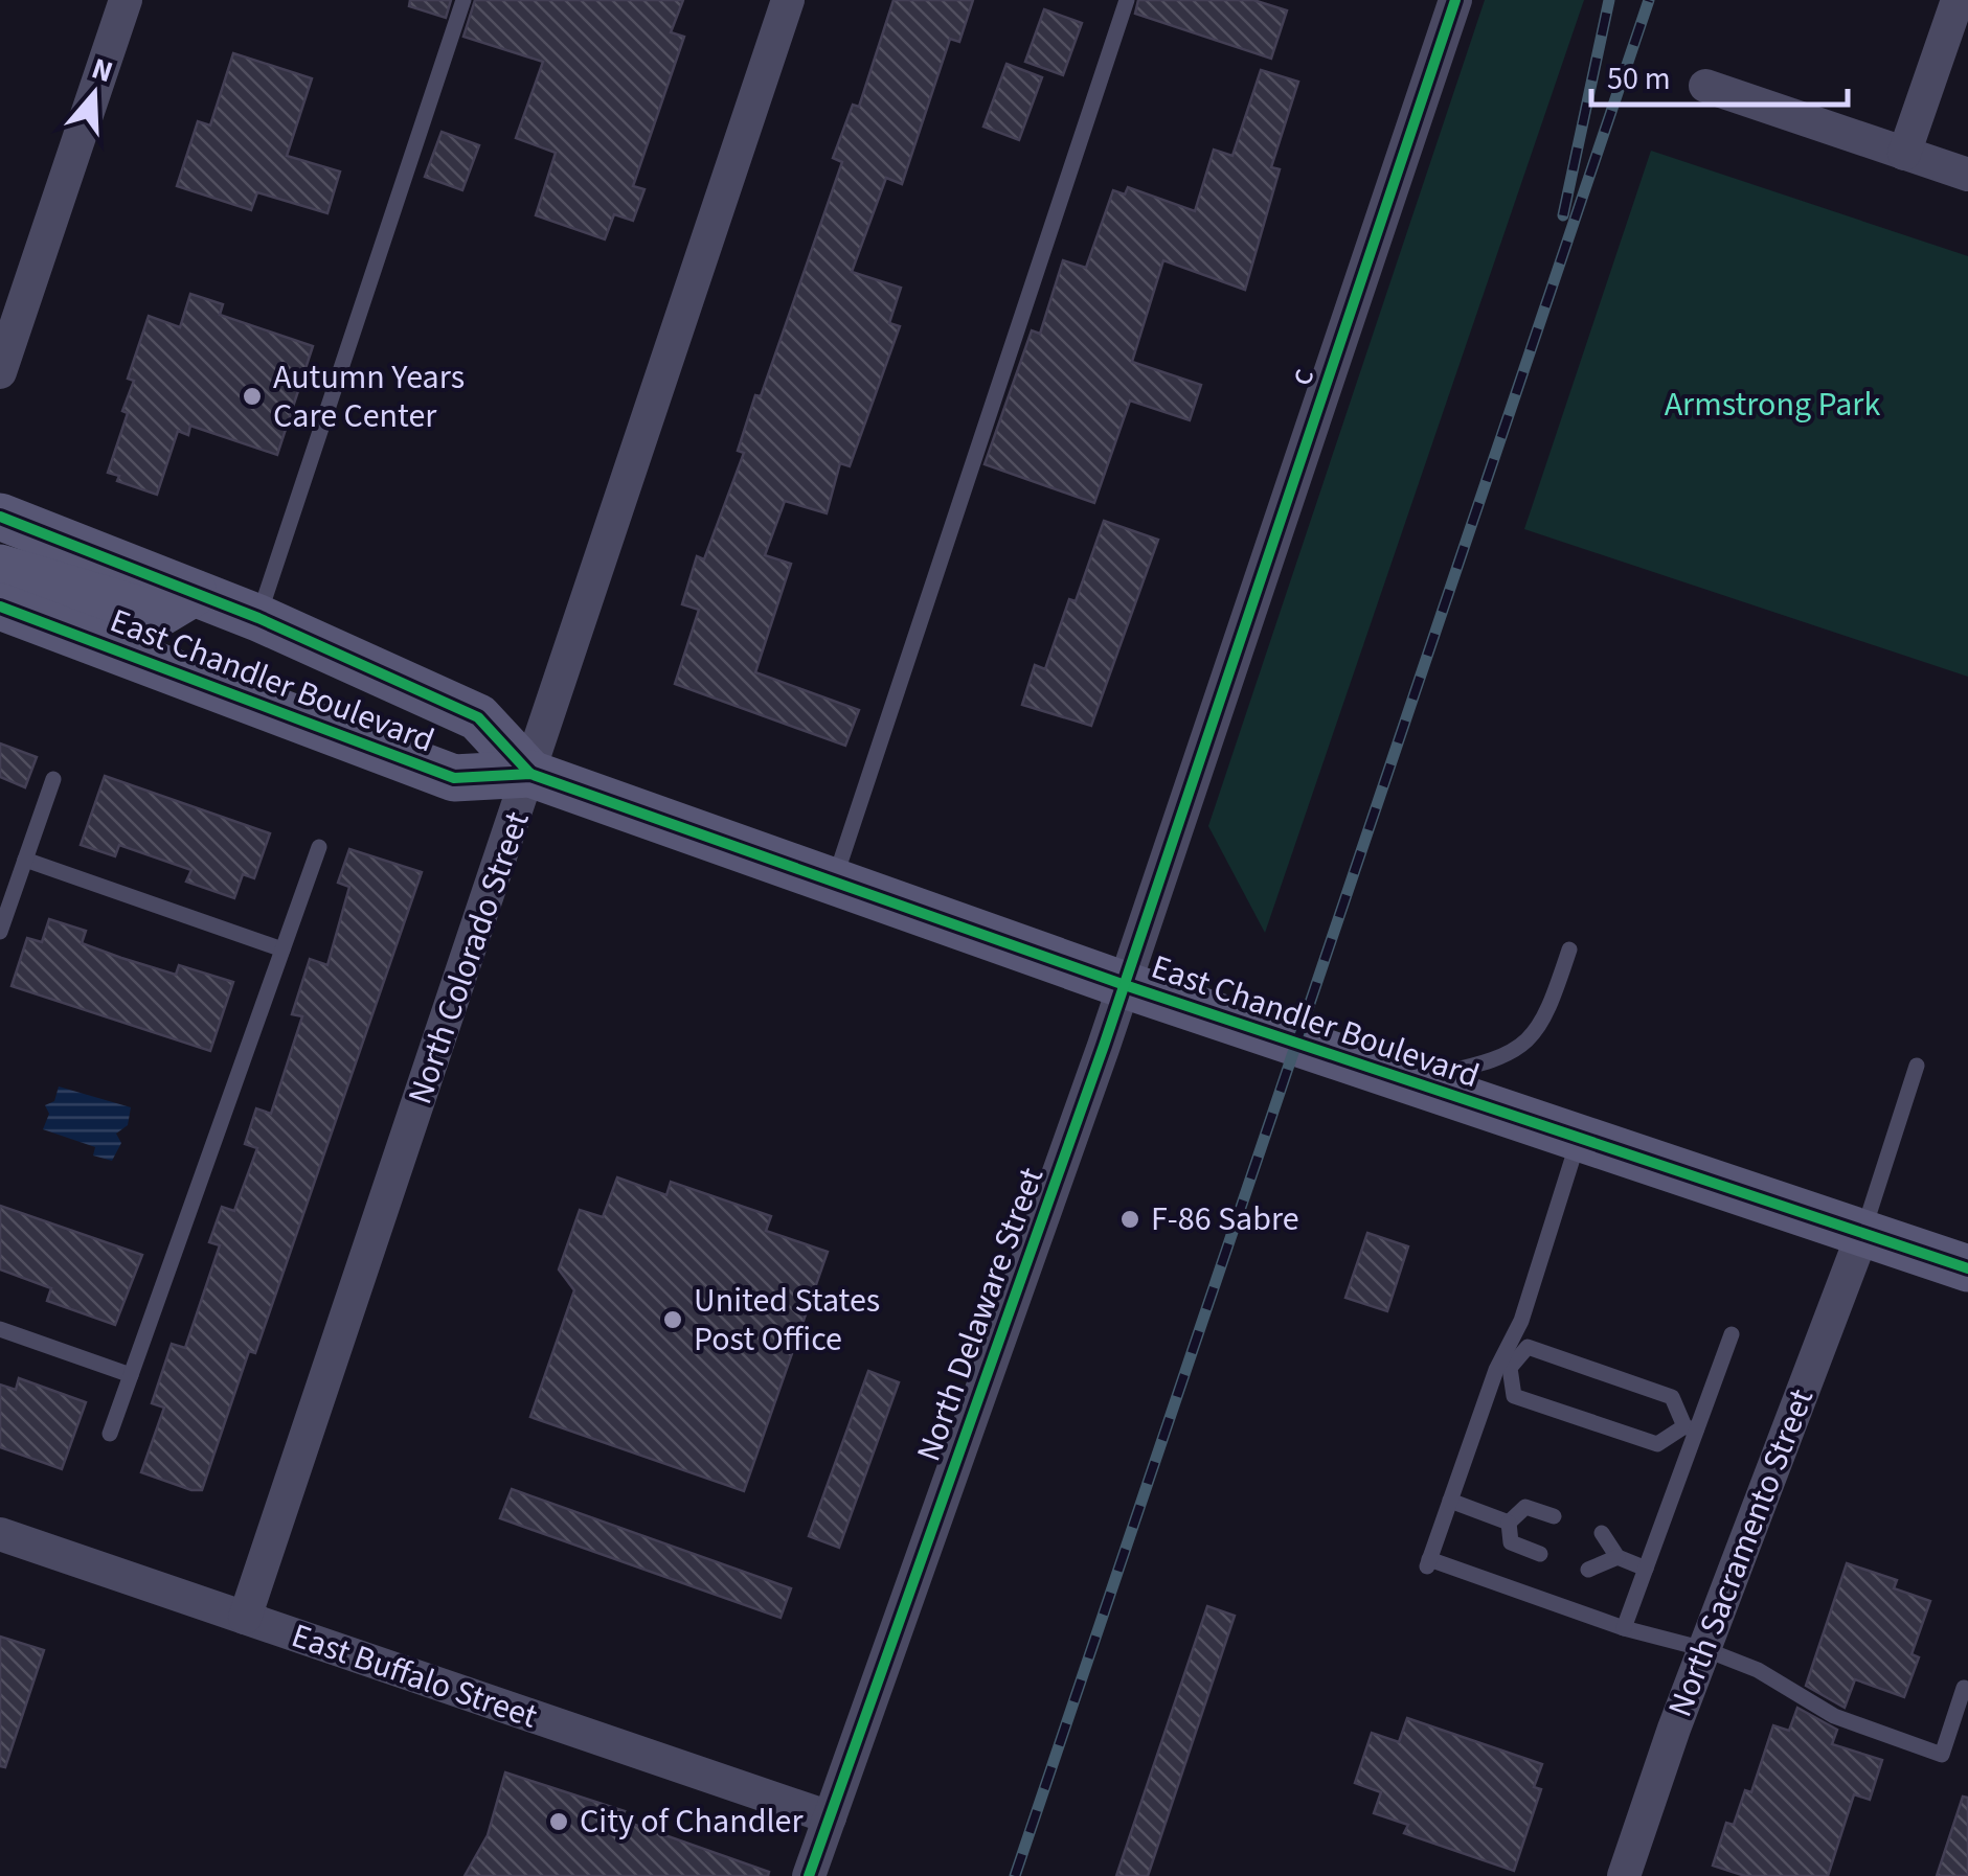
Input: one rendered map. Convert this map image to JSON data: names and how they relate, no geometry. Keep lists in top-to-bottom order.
{
  "streets": {
    "main road": ["East Chandler Boulevard"],
    "street": [
      "c",
      "North Colorado Street",
      "North Delaware Street",
      "North Sacramento Street",
      "East Buffalo Street"
    ]
  },
  "crossings": [
    ["c", "North Delaware Street"],
    ["East Chandler Boulevard", "North Colorado Street"],
    ["East Chandler Boulevard", "North Delaware Street"],
    ["East Chandler Boulevard", "North Sacramento Street"],
    ["North Colorado Street", "East Buffalo Street"],
    ["North Delaware Street", "East Buffalo Street"]
  ],
  "parks": ["Armstrong Park"],
  "places": [
    "Autumn Years Care Center",
    "F-86 Sabre",
    "United States Post Office",
    "City of Chandler"
  ],
  "scale_bar": "50 m",
  "north": "top"
}
